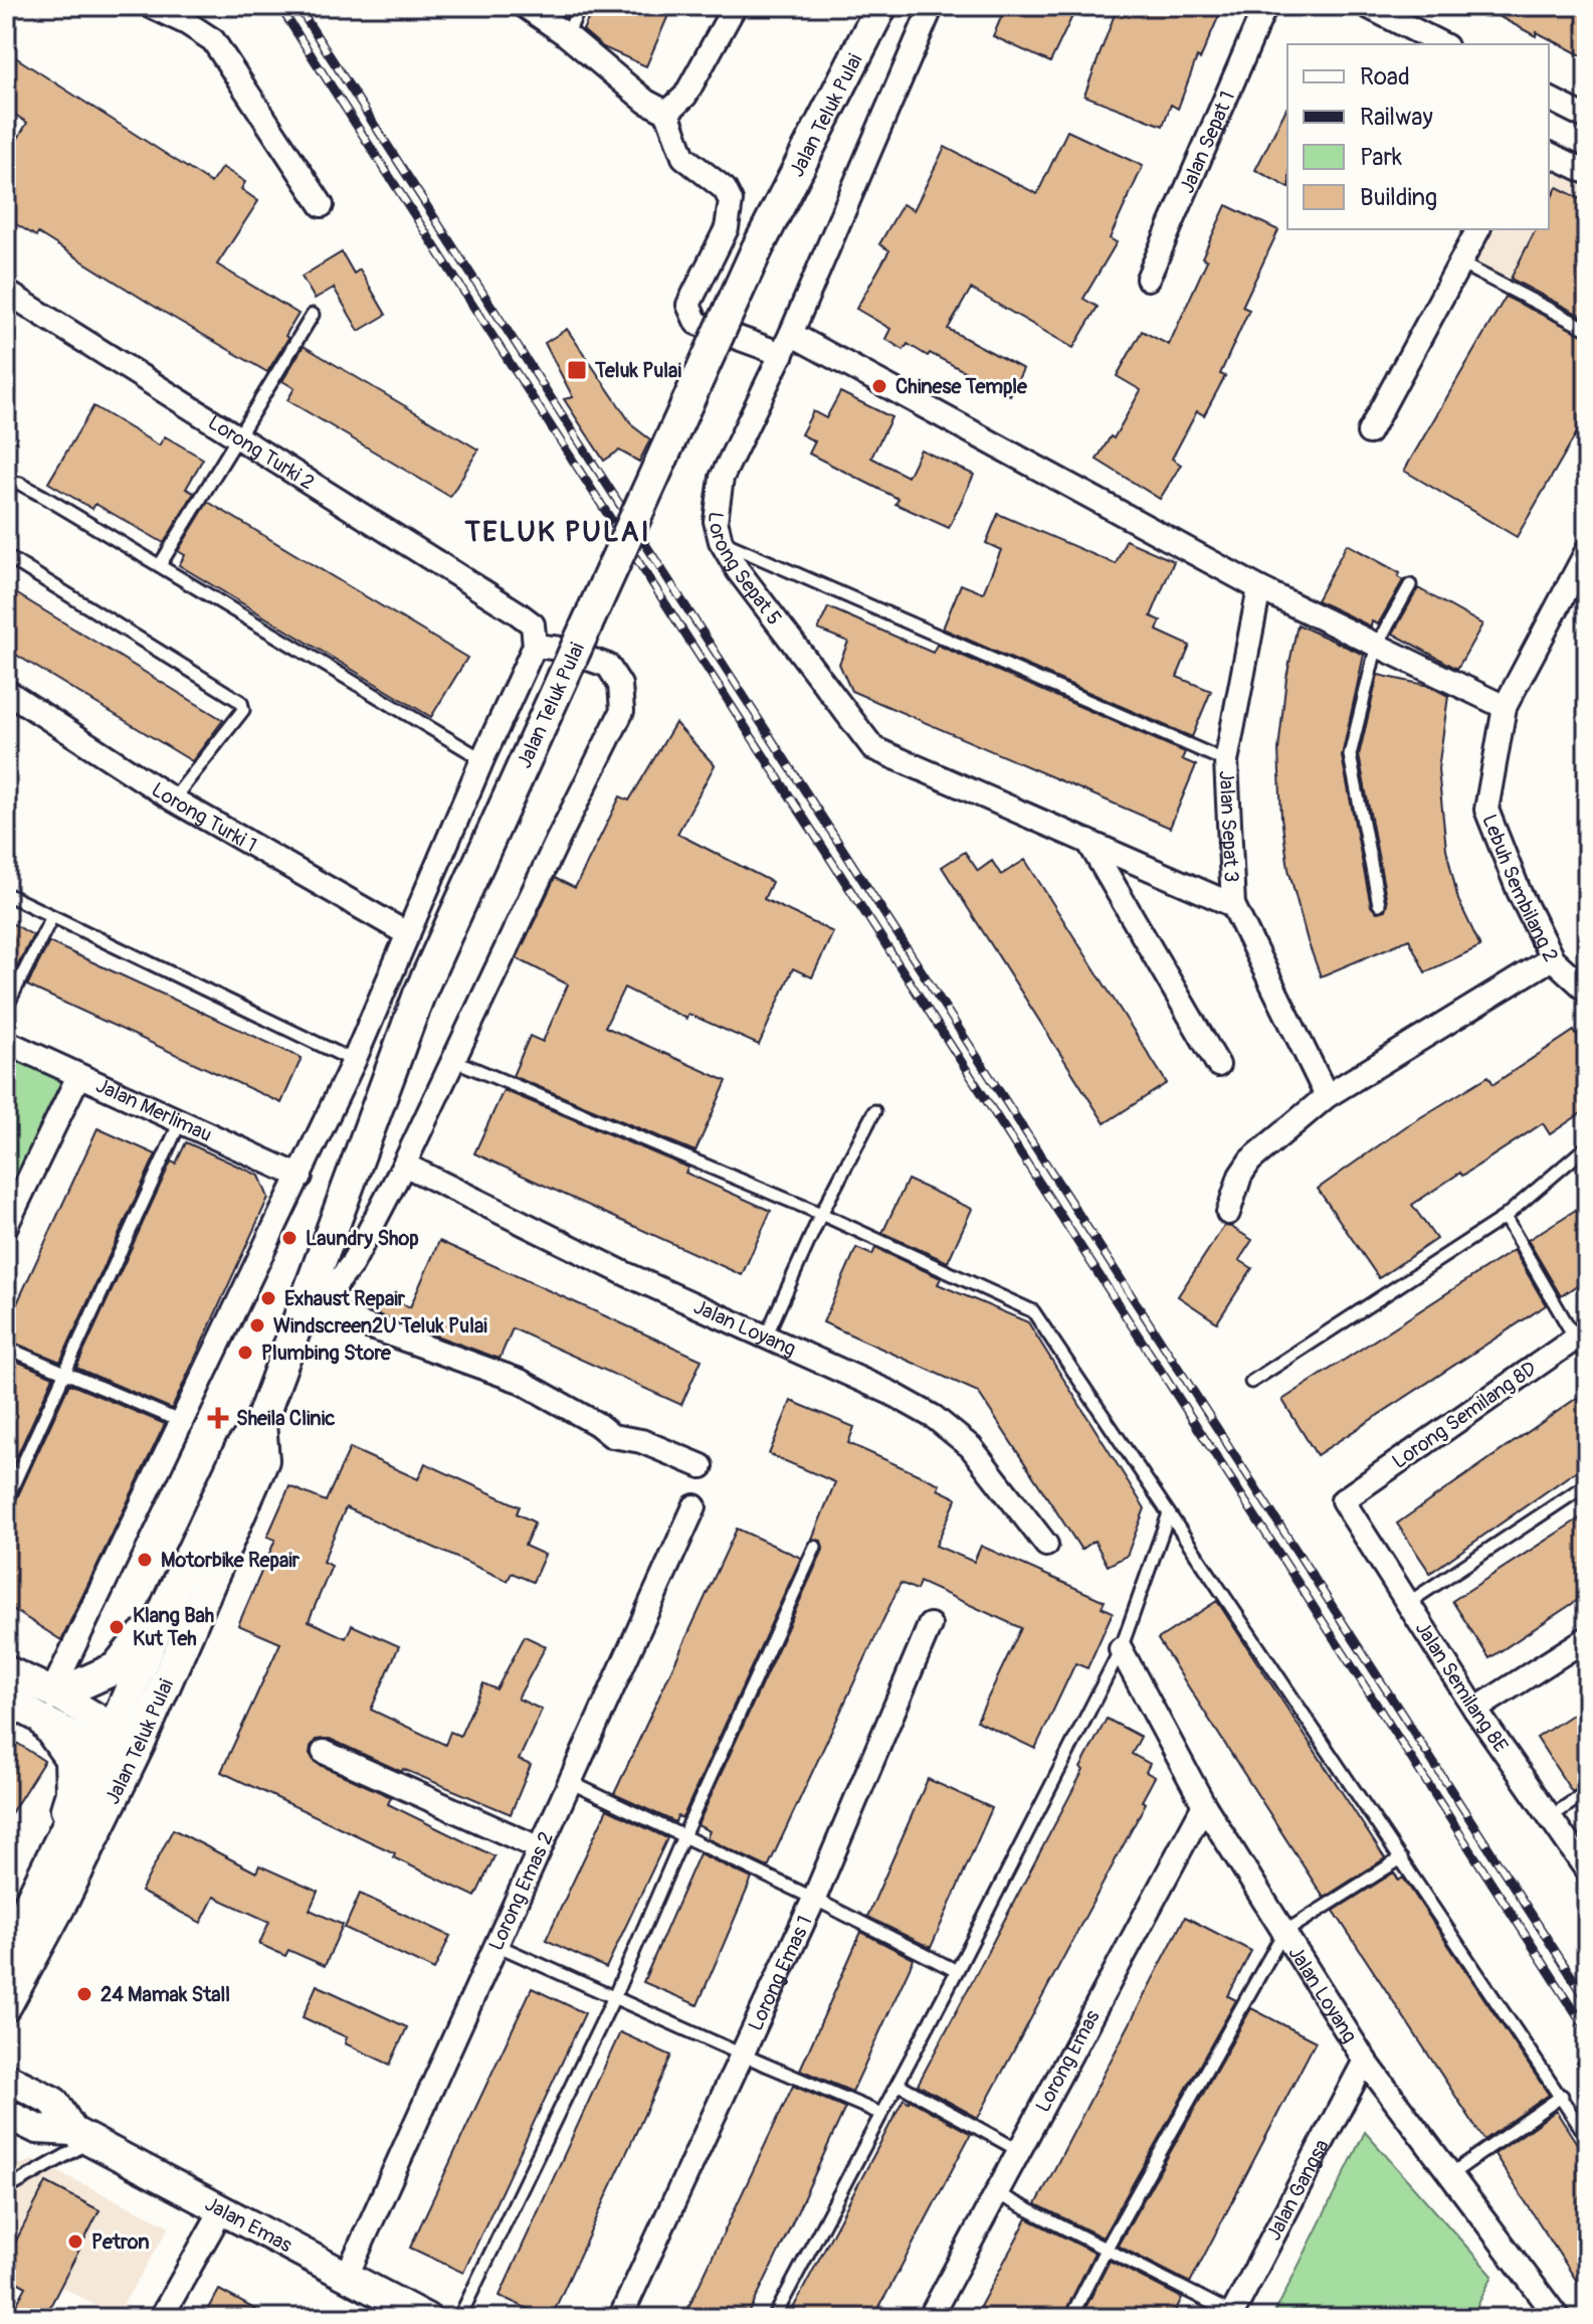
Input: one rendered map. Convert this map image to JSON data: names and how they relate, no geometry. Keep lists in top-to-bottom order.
{
  "streets": {
    "main road": ["Jalan Teluk Pulai"],
    "street": [
      "Jalan Sepat 1",
      "Lorong Turki 2",
      "Lorong Sepat 5",
      "Lorong Turki 1",
      "Jalan Sepat 3",
      "Lebuh Sembilang 2",
      "Jalan Merlimau",
      "Jalan Loyang",
      "Lorong Semilang 8D",
      "Jalan Semilang 8E",
      "Lorong Emas 2",
      "Lorong Emas 1",
      "Lorong Emas",
      "Jalan Gangsa",
      "Jalan Emas"
    ]
  },
  "crossings": [
    ["Lorong Sepat 5", "Jalan Sepat 3"],
    ["Jalan Loyang", "Lorong Emas"],
    ["Jalan Loyang", "Jalan Gangsa"],
    ["Lorong Semilang 8D", "Jalan Semilang 8E"],
    ["Lorong Emas 2", "Jalan Emas"]
  ],
  "districts": ["TELUK PULAI"],
  "places": {
    "transit": ["Teluk Pulai"],
    "other": [
      "Chinese Temple",
      "Laundry Shop",
      "Exhaust Repair",
      "Windscreen2U Teluk Pulai",
      "Plumbing Store",
      "Motorbike Repair",
      "Klang Bah Kut Teh",
      "24 Mamak Stall",
      "Petron"
    ],
    "health": ["Sheila Clinic"]
  },
  "legend": [
    "Road",
    "Railway",
    "Park",
    "Building"
  ]
}
